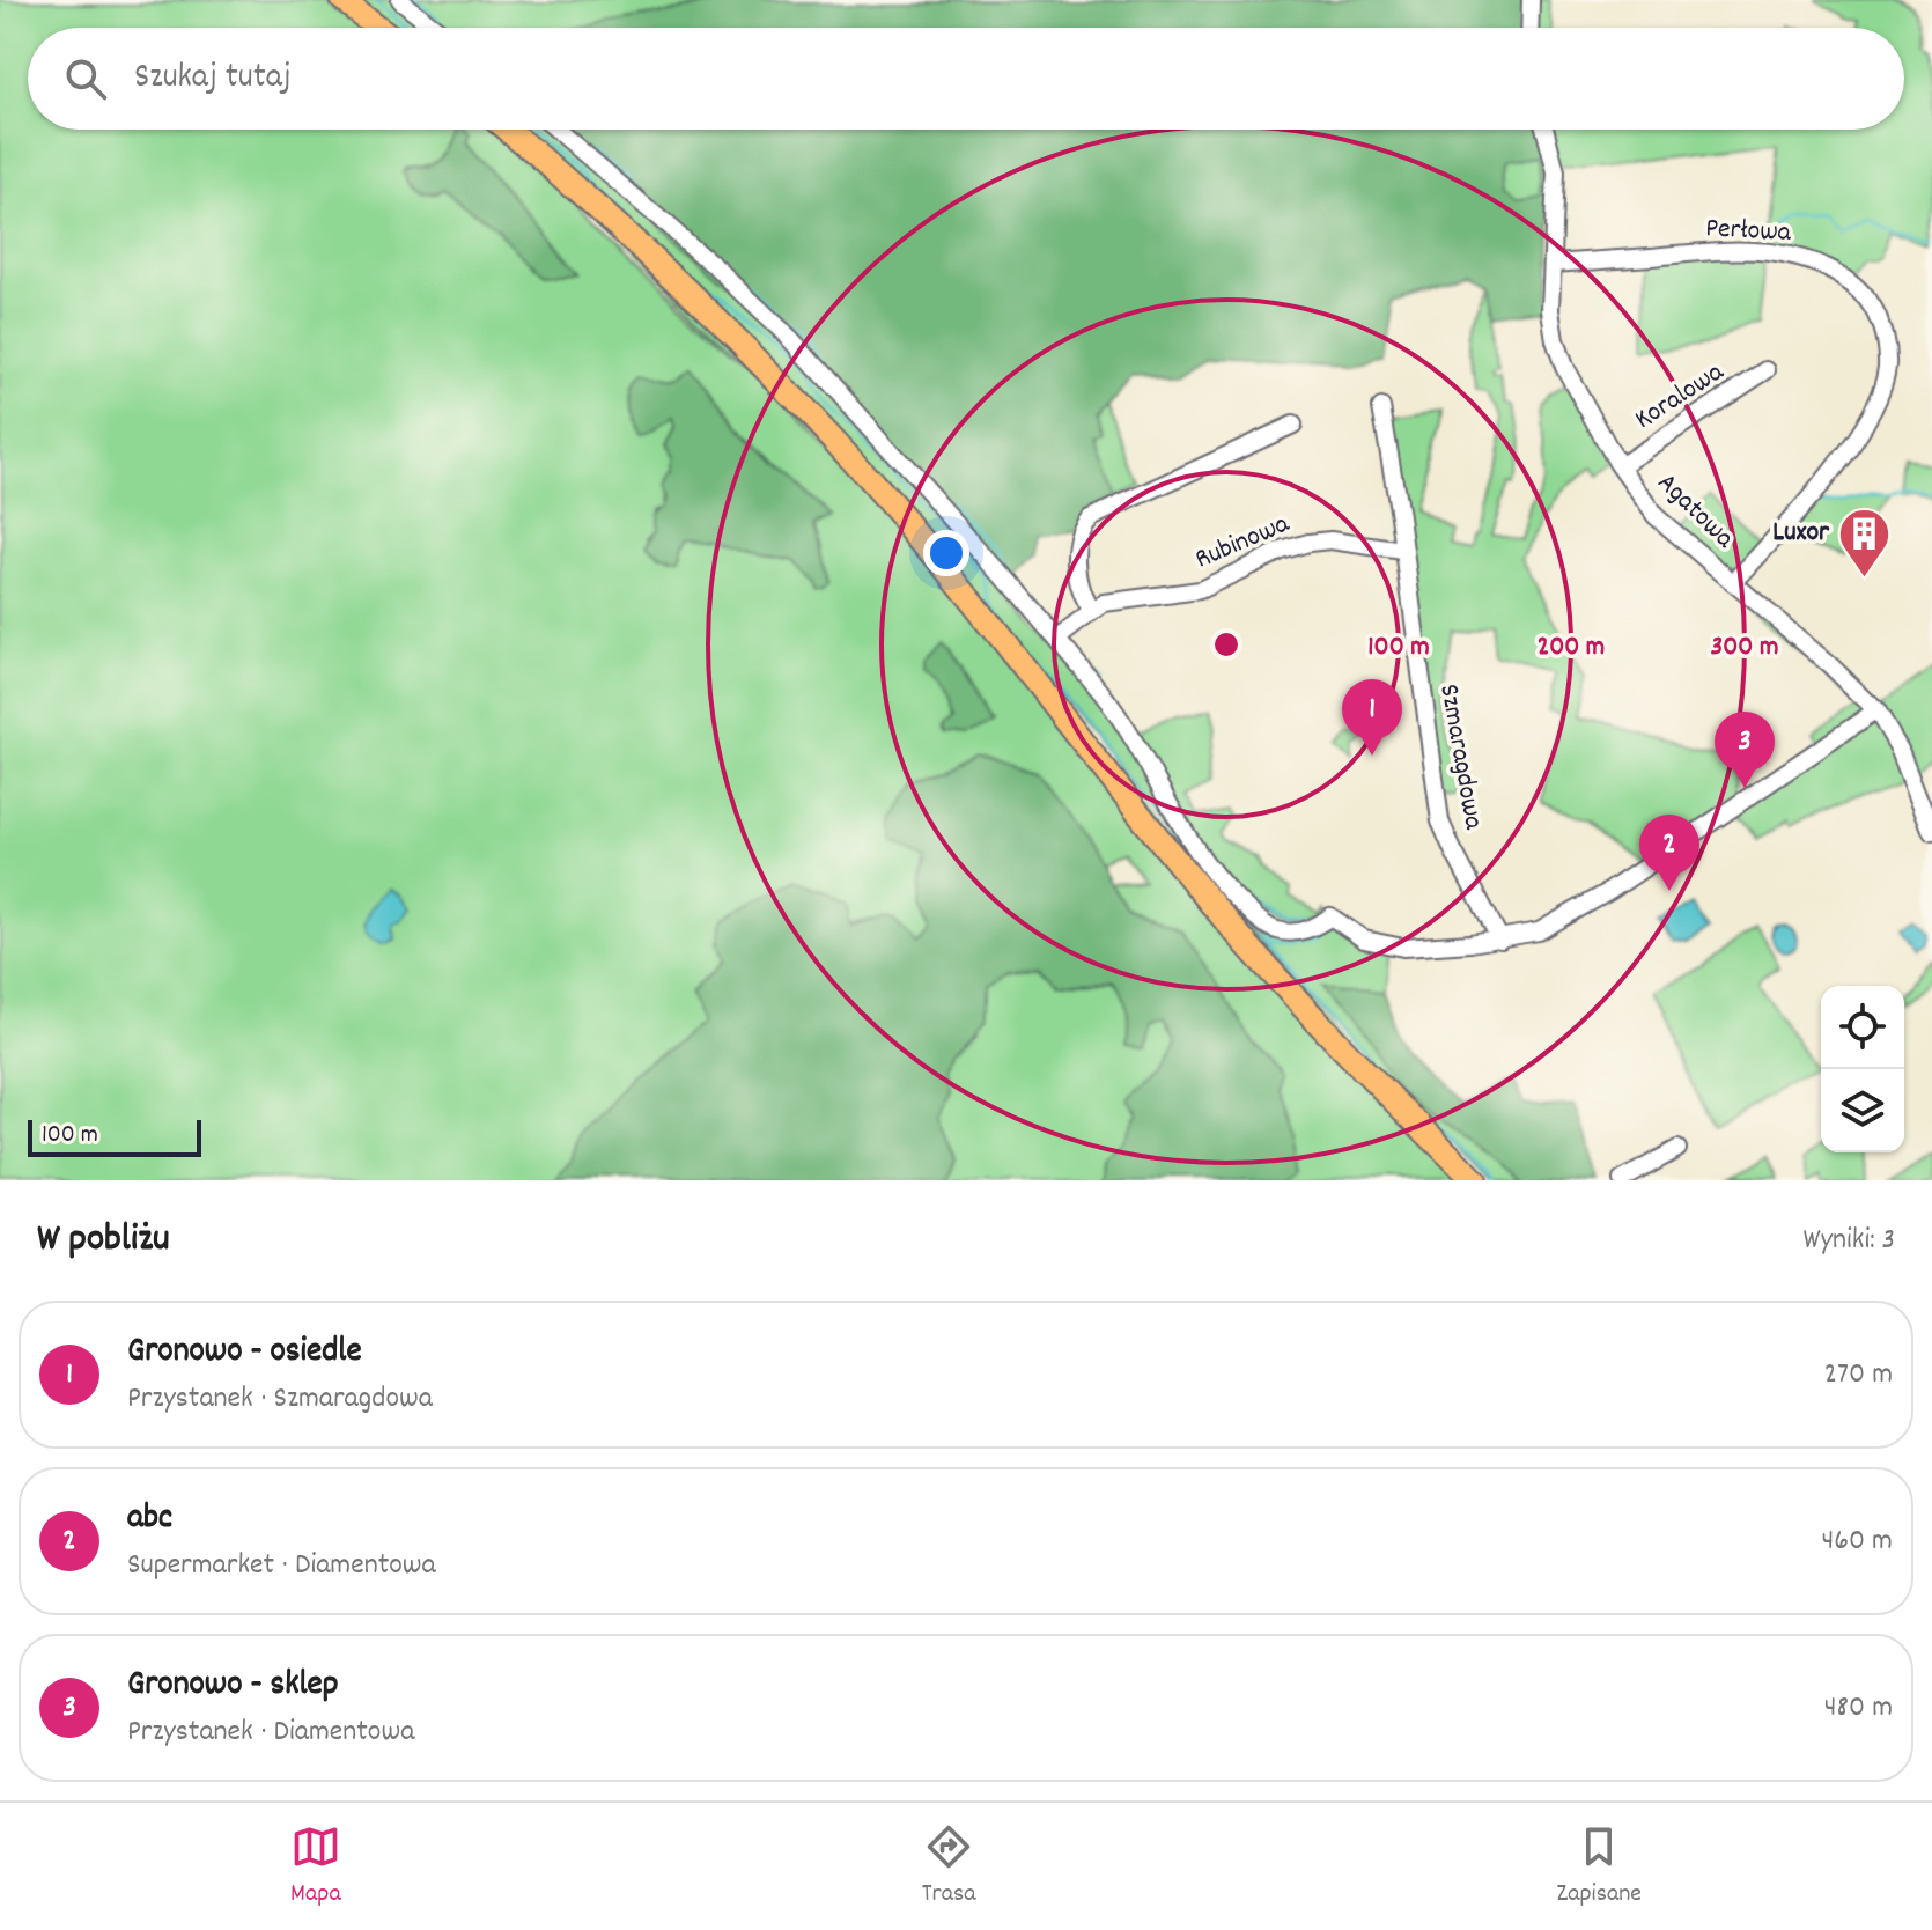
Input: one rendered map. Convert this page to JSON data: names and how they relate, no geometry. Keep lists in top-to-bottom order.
{
  "streets": {
    "street": [
      "Perłowa",
      "Koralowa",
      "Agatowa",
      "Rubinowa",
      "Szmaragdowa"
    ]
  },
  "crossings": [
    ["Perłowa", "Agatowa"],
    ["Koralowa", "Agatowa"],
    ["Rubinowa", "Szmaragdowa"]
  ],
  "places": {
    "building": ["Luxor"]
  },
  "scale_bar": "100 m",
  "page": {
    "search": "Szukaj tutaj",
    "pins": ["1", "3", "2"],
    "scale": "100 m",
    "heading": ["W pobliżu", "Wyniki: 3"],
    "list": [
      {
        "mark": "1",
        "name": "Gronowo - osiedle",
        "note": "Przystanek · Szmaragdowa",
        "value": "270 m"
      },
      {
        "mark": "2",
        "name": "abc",
        "note": "Supermarket · Diamentowa",
        "value": "460 m"
      },
      {
        "mark": "3",
        "name": "Gronowo - sklep",
        "note": "Przystanek · Diamentowa",
        "value": "480 m"
      }
    ],
    "nav": ["Mapa", "Trasa", "Zapisane"]
  },
  "rings": ["100 m", "200 m", "300 m"]
}
